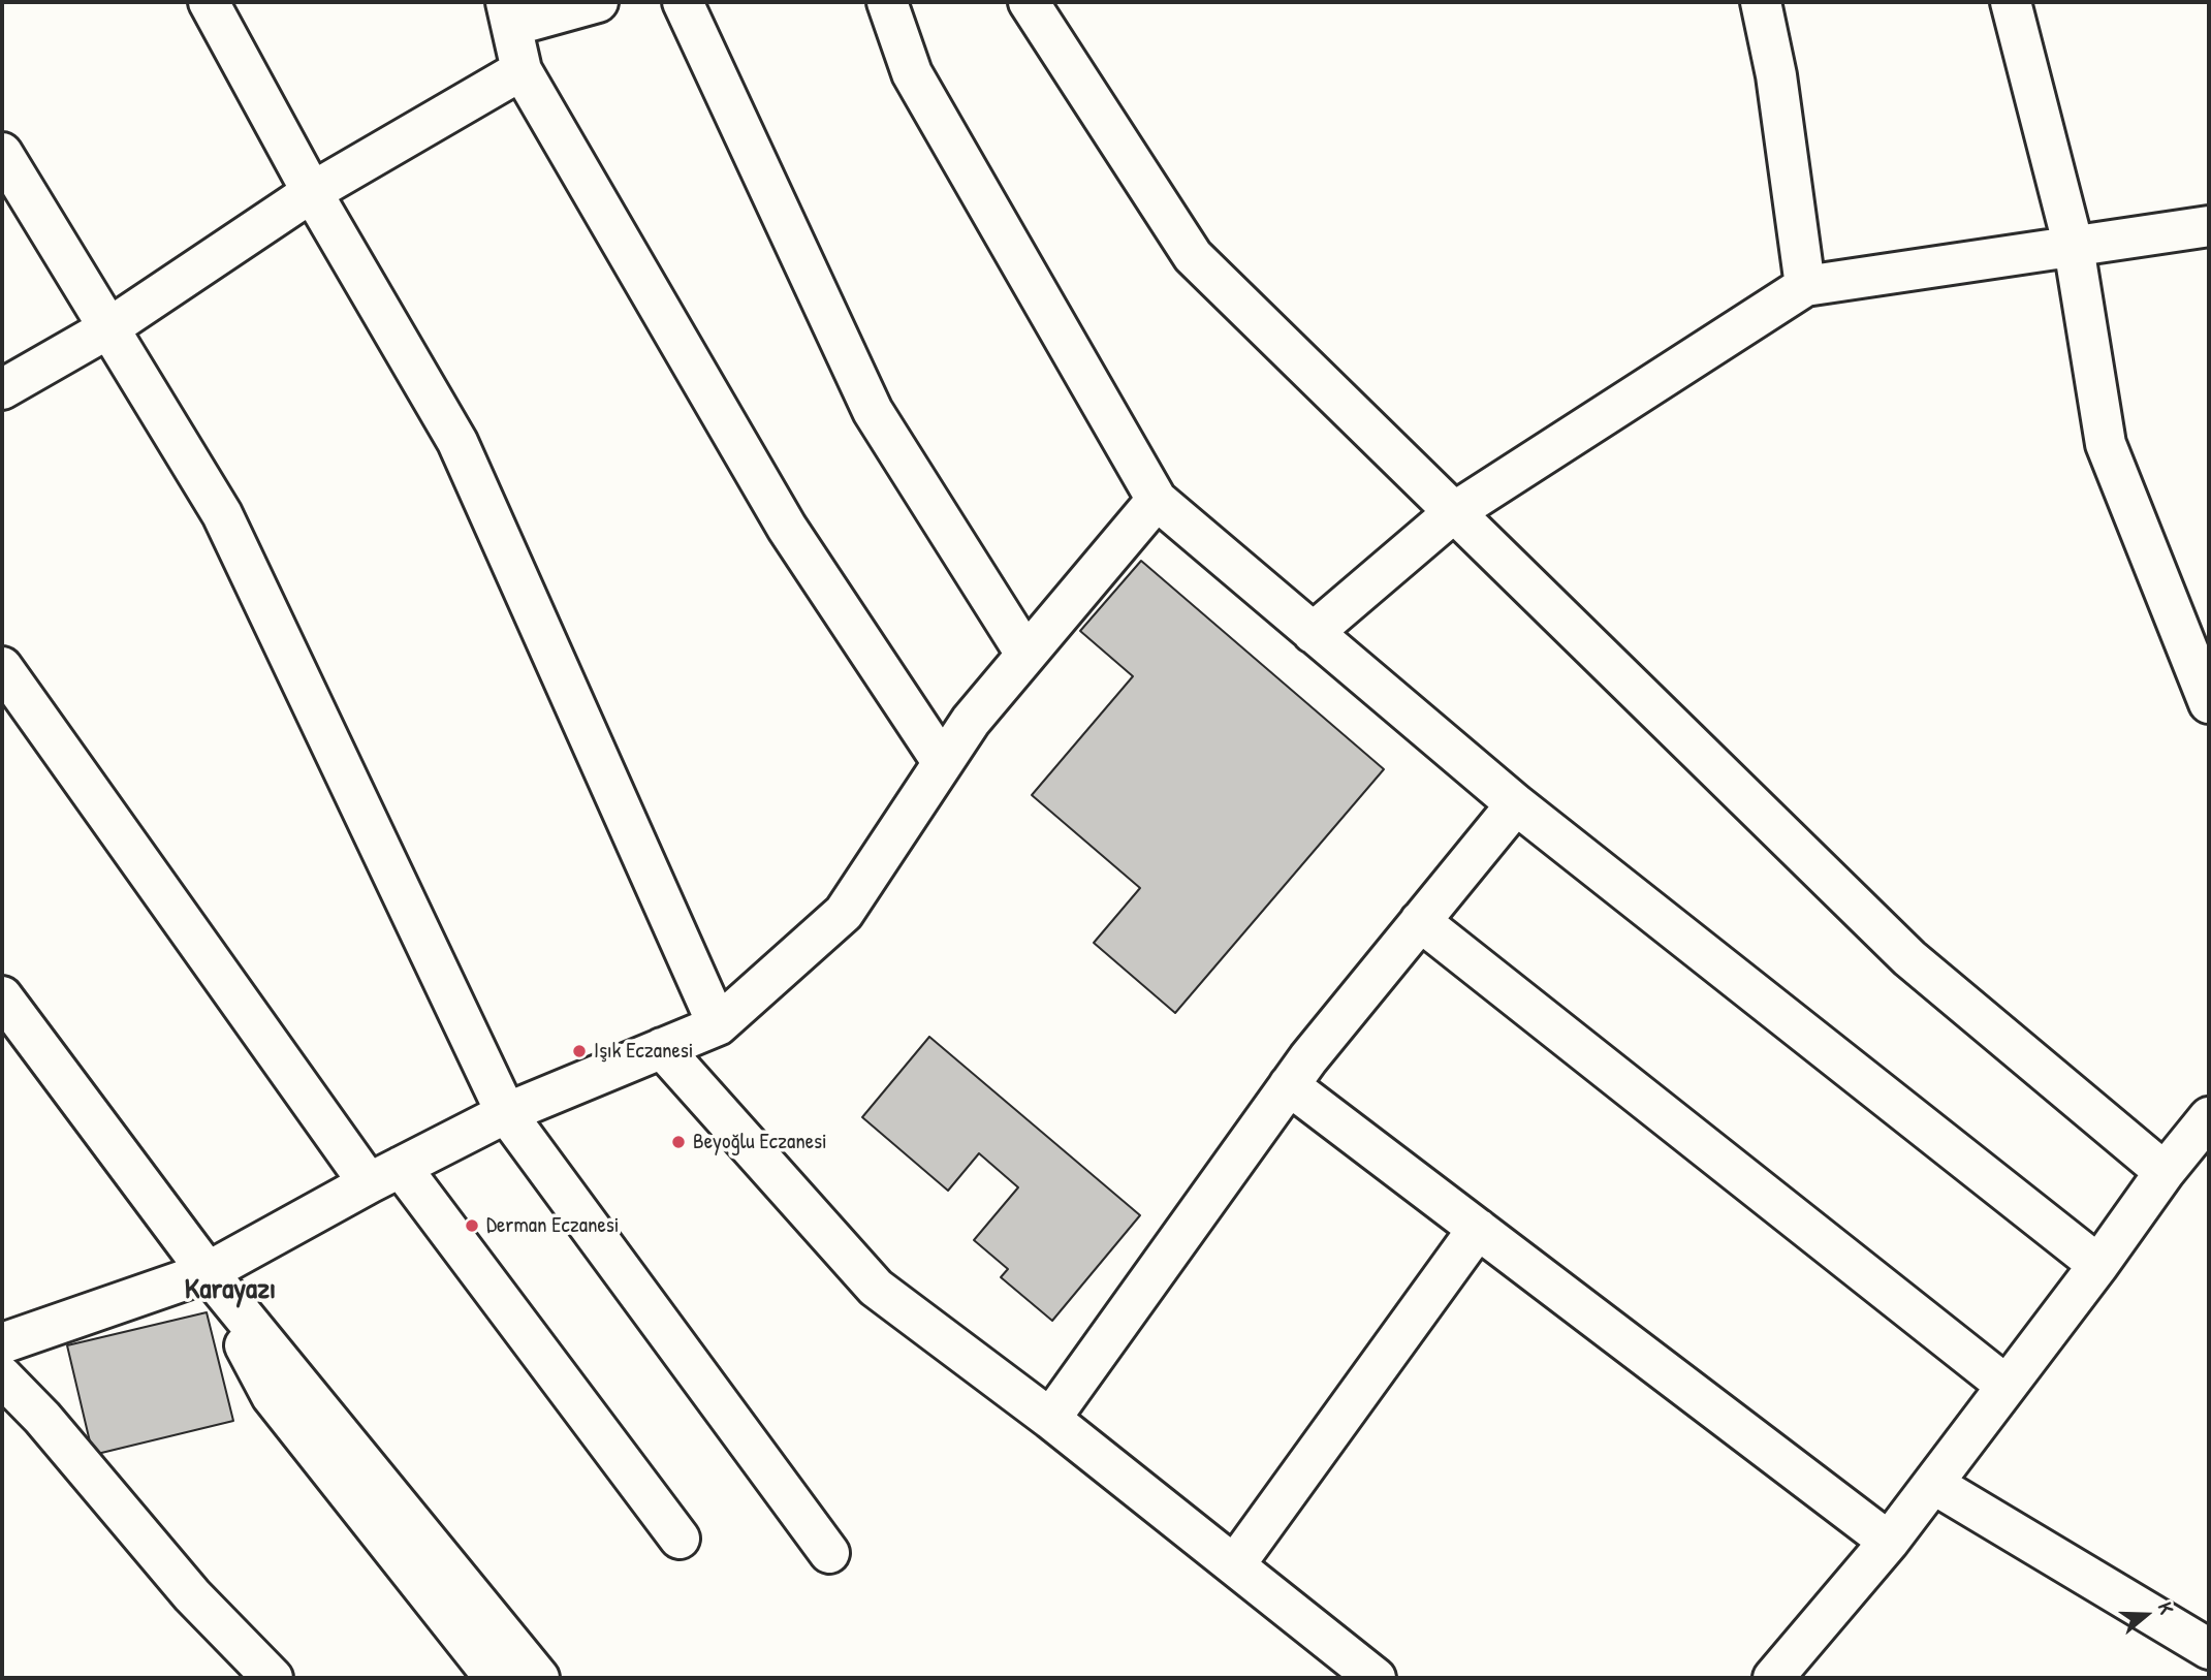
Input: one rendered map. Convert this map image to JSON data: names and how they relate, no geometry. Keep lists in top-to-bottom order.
{
  "districts": ["Karayazı"],
  "places": ["Işık Eczanesi", "Beyoğlu Eczanesi", "Derman Eczanesi"],
  "north": "right"
}
